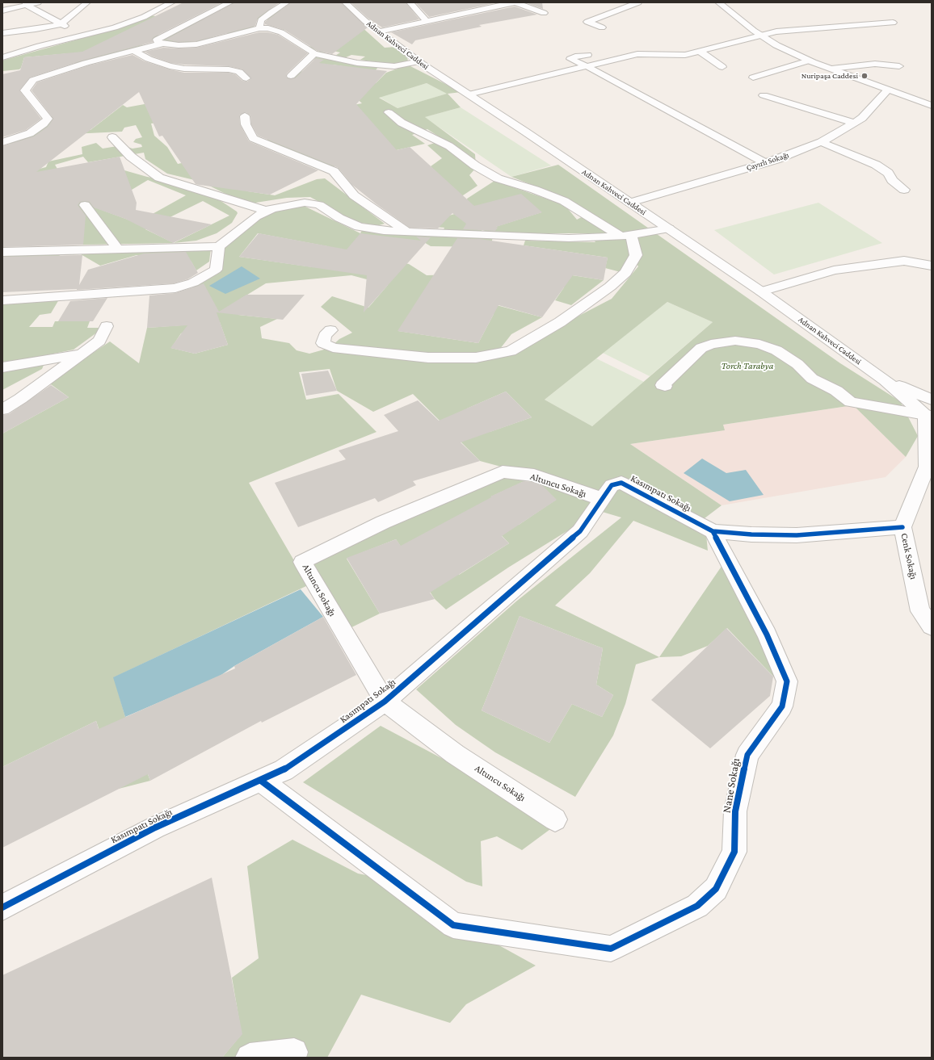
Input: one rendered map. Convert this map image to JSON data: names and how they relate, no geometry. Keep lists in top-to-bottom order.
{
  "streets": {
    "street": [
      "Adnan Kahveci Caddesi",
      "Çayırlı Sokağı",
      "Altuncu Sokağı",
      "Kasımpatı Sokağı",
      "Cenk Sokağı",
      "Nane Sokağı"
    ]
  },
  "crossings": [
    ["Adnan Kahveci Caddesi", "Çayırlı Sokağı"],
    ["Altuncu Sokağı", "Kasımpatı Sokağı"],
    ["Kasımpatı Sokağı", "Nane Sokağı"]
  ],
  "parks": ["Torch Tarabya"],
  "places": ["Nuripaşa Caddesi"]
}
